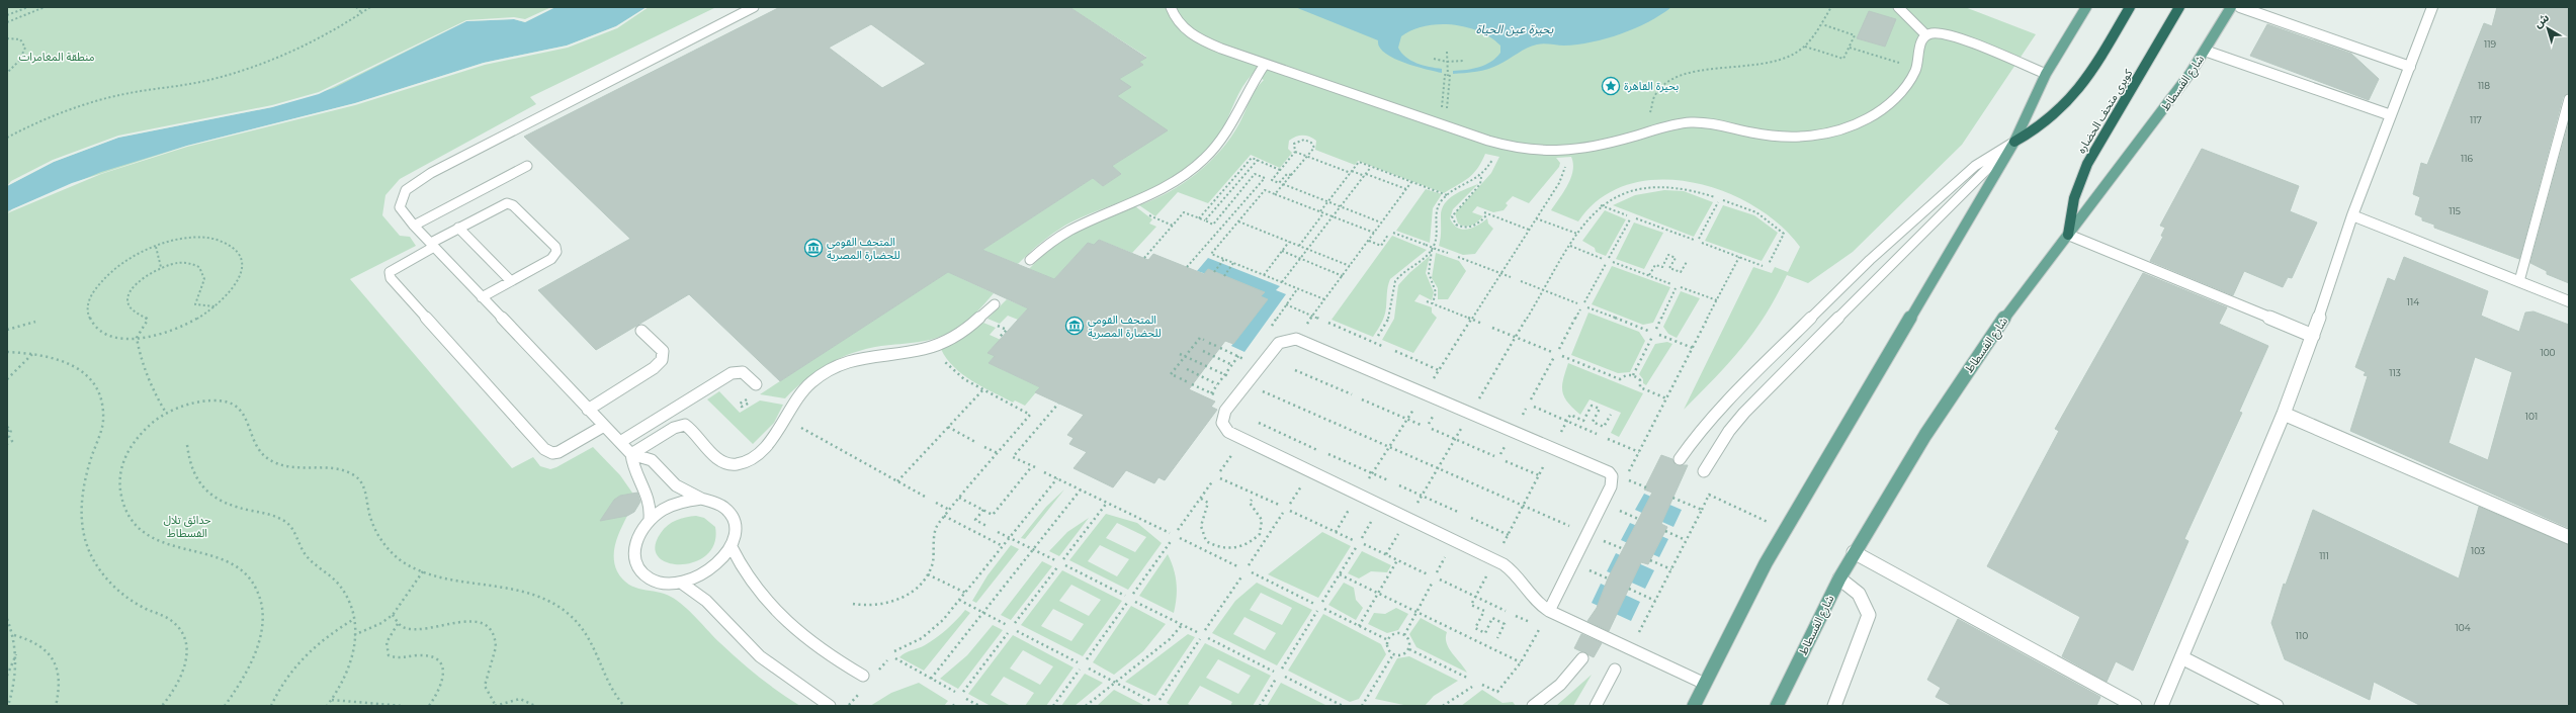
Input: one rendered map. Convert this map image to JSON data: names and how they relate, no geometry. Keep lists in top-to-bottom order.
{
  "streets": {
    "highway": ["كوبرى متحف الحضاره"],
    "main road": ["شارع الفسطاط"]
  },
  "crossings": [
    ["شارع الفسطاط", "كوبرى متحف الحضاره"]
  ],
  "water": ["بحيرة عين الحياة"],
  "parks": ["منطقة المغامرات", "حدائق تلال الفسطاط"],
  "places": {
    "place": ["بحيرة القاهرة"],
    "museum": ["المتحف القومى للحضارة المصرية", "المتحف القومي للحضارة المصرية"]
  },
  "house_numbers": [
    "119",
    "118",
    "117",
    "116",
    "115",
    "114",
    "100",
    "113",
    "101",
    "103",
    "111",
    "104",
    "110"
  ],
  "north": "top left"
}
